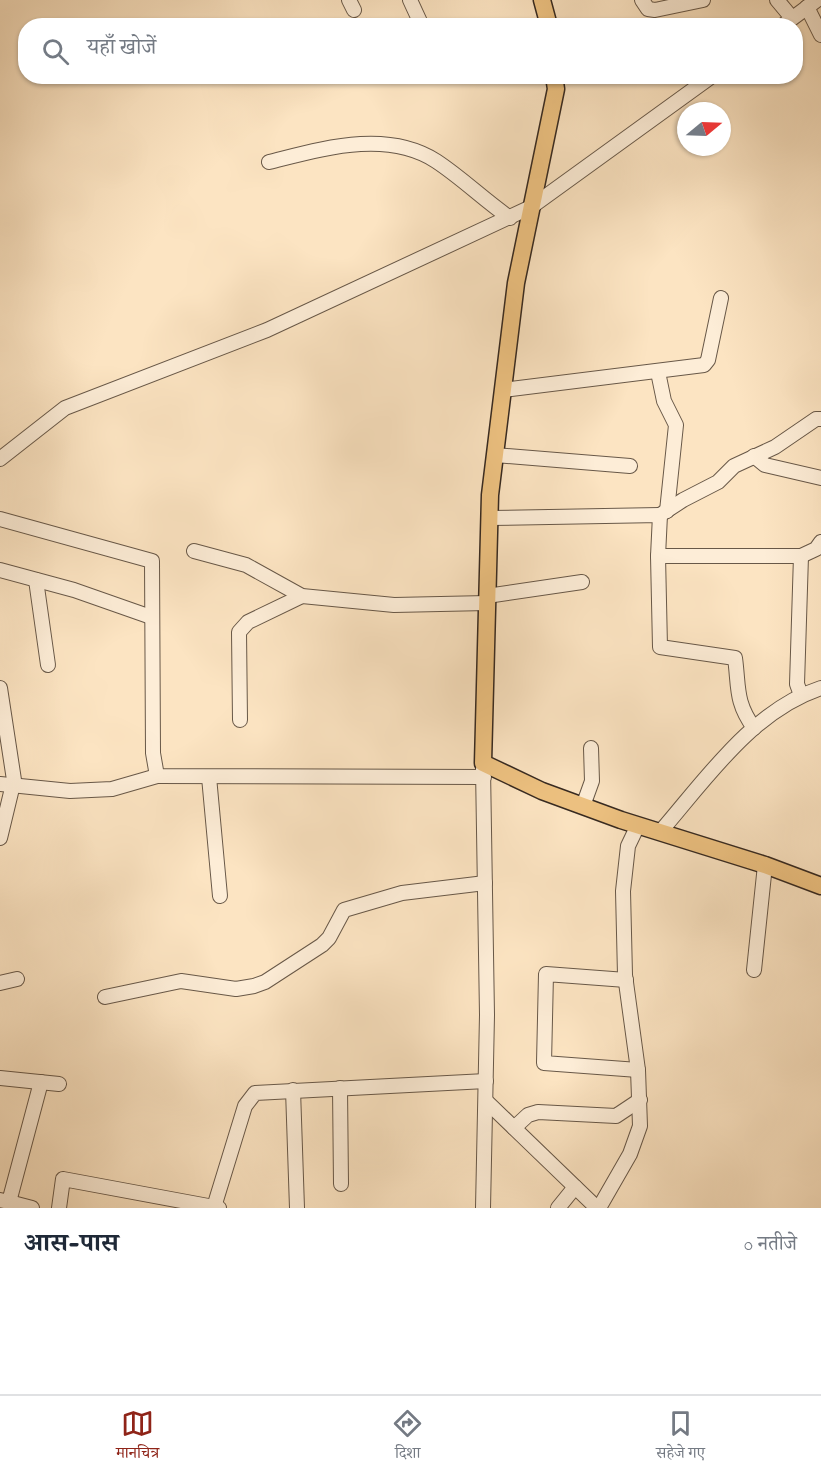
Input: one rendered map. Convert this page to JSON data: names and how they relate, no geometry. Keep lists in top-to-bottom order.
{
  "north": "right",
  "page": {
    "search": "यहाँ खोजें",
    "heading": ["आस-पास", "0 नतीजे"],
    "nav": ["मानचित्र", "दिशा", "सहेजे गए"]
  }
}
